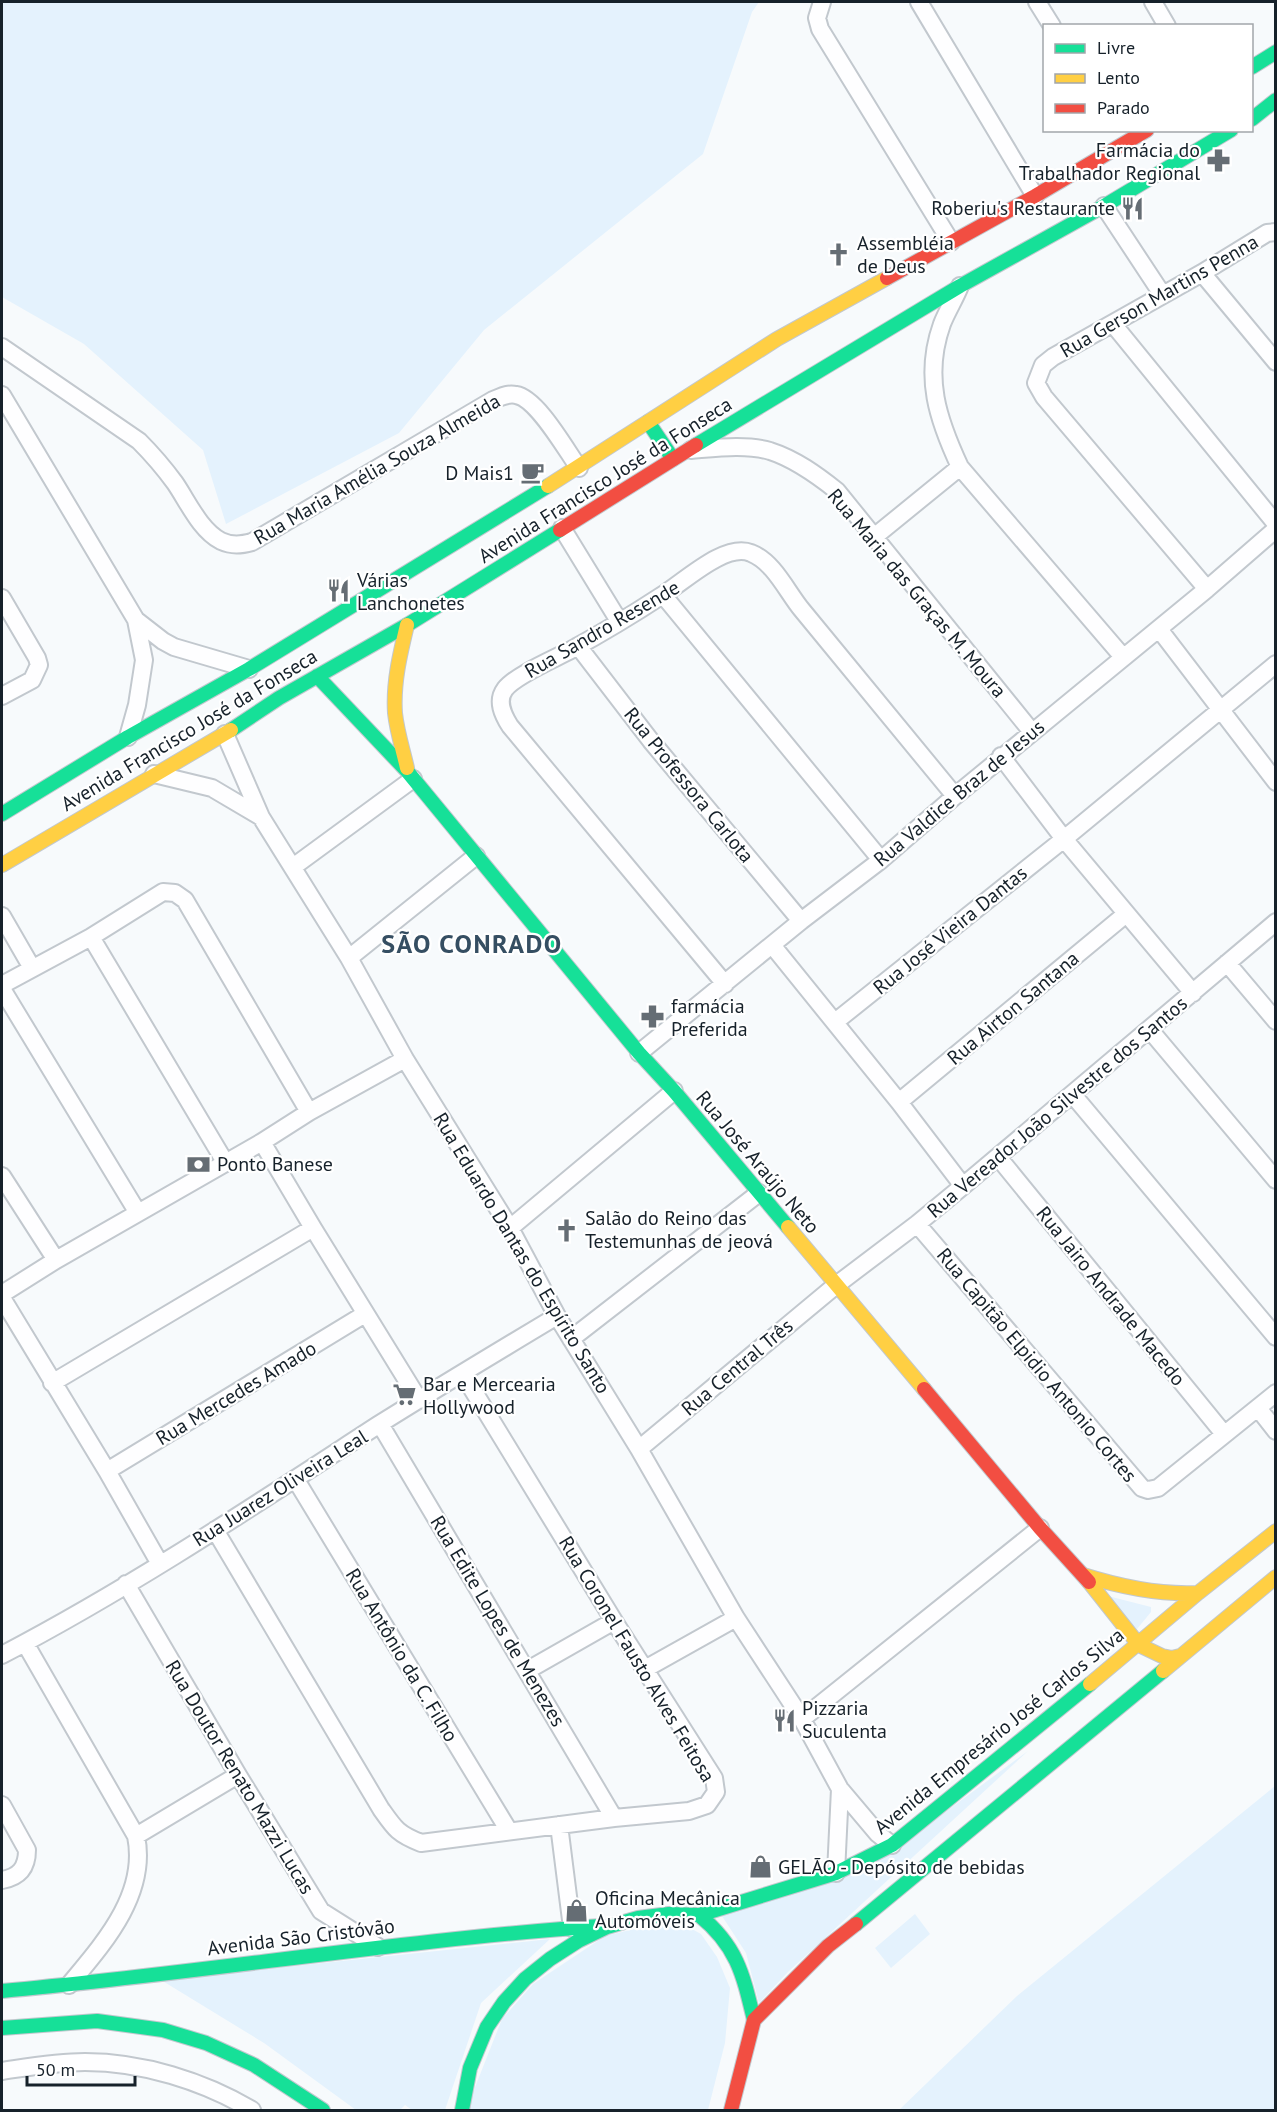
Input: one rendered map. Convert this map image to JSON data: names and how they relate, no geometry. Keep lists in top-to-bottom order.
{
  "streets": {
    "main road": [
      "Avenida Francisco José da Fonseca",
      "Rua José Araújo Neto",
      "Avenida Empresário José Carlos Silva",
      "Avenida São Cristóvão"
    ],
    "street": [
      "Rua Gerson Martins Penna",
      "Rua Maria Amélia Souza Almeida",
      "Rua Maria das Graças M. Moura",
      "Rua Sandro Resende",
      "Rua Professora Carlota",
      "Rua Valdice Braz de Jesus",
      "Rua José Vieira Dantas",
      "Rua Airton Santana",
      "Rua Vereador João Silvestre dos Santos",
      "Rua Eduardo Dantas do Espírito Santo",
      "Rua Jairo Andrade Macedo",
      "Rua Capitão Elpidio Antonio Cortes",
      "Rua Central Três",
      "Rua Mercedes Amado",
      "Rua Juarez Oliveira Leal",
      "Rua Edite Lopes de Menezes",
      "Rua Antônio da C. Filho",
      "Rua Coronel Fausto Alves Feitosa",
      "Rua Doutor Renato Mazzi Lucas"
    ]
  },
  "crossings": [
    ["Rua Gerson Martins Penna", "Rua Valdice Braz de Jesus"],
    ["Rua Maria Amélia Souza Almeida", "Avenida Francisco José da Fonseca"],
    ["Avenida Francisco José da Fonseca", "Rua Maria das Graças M. Moura"],
    ["Avenida Francisco José da Fonseca", "Rua José Araújo Neto"],
    ["Avenida Francisco José da Fonseca", "Rua Eduardo Dantas do Espírito Santo"],
    ["Rua Maria das Graças M. Moura", "Rua Valdice Braz de Jesus"],
    ["Rua Sandro Resende", "Rua Professora Carlota"],
    ["Rua Sandro Resende", "Rua Valdice Braz de Jesus"],
    ["Rua Professora Carlota", "Rua Valdice Braz de Jesus"],
    ["Rua Valdice Braz de Jesus", "Rua José Araújo Neto"],
    ["Rua Vereador João Silvestre dos Santos", "Rua José Araújo Neto"],
    ["Rua Vereador João Silvestre dos Santos", "Rua Jairo Andrade Macedo"],
    ["Rua Vereador João Silvestre dos Santos", "Rua Capitão Elpidio Antonio Cortes"],
    ["Rua Vereador João Silvestre dos Santos", "Rua Central Três"],
    ["Rua José Araújo Neto", "Rua Central Três"],
    ["Rua José Araújo Neto", "Avenida Empresário José Carlos Silva"],
    ["Rua Eduardo Dantas do Espírito Santo", "Rua Central Três"],
    ["Rua Eduardo Dantas do Espírito Santo", "Rua Juarez Oliveira Leal"],
    ["Rua Eduardo Dantas do Espírito Santo", "Avenida Empresário José Carlos Silva"],
    ["Rua Jairo Andrade Macedo", "Rua Capitão Elpidio Antonio Cortes"],
    ["Rua Juarez Oliveira Leal", "Rua Edite Lopes de Menezes"],
    ["Rua Juarez Oliveira Leal", "Rua Antônio da C. Filho"],
    ["Rua Juarez Oliveira Leal", "Rua Coronel Fausto Alves Feitosa"],
    ["Rua Juarez Oliveira Leal", "Rua Doutor Renato Mazzi Lucas"],
    ["Rua Edite Lopes de Menezes", "Rua Coronel Fausto Alves Feitosa"],
    ["Rua Antônio da C. Filho", "Rua Coronel Fausto Alves Feitosa"],
    ["Avenida Empresário José Carlos Silva", "Avenida São Cristóvão"],
    ["Rua Doutor Renato Mazzi Lucas", "Avenida São Cristóvão"]
  ],
  "districts": ["SÃO CONRADO"],
  "places": {
    "pharmacy": ["Farmácia do Trabalhador Regional", "farmácia Preferida"],
    "restaurant": ["Roberiu's Restaurante", "Várias Lanchonetes", "Pizzaria Suculenta"],
    "church": ["Assembléia de Deus", "Salão do Reino das Testemunhas de jeová"],
    "cafe": ["D Mais1"],
    "bank": ["Ponto Banese"],
    "supermarket": ["Bar e Mercearia Hollywood"],
    "shop": ["GELÃO - Depósito de bebidas", "Oficina Mecânica Automóveis"]
  },
  "legend": ["Livre", "Lento", "Parado"],
  "scale_bar": "50 m"
}
